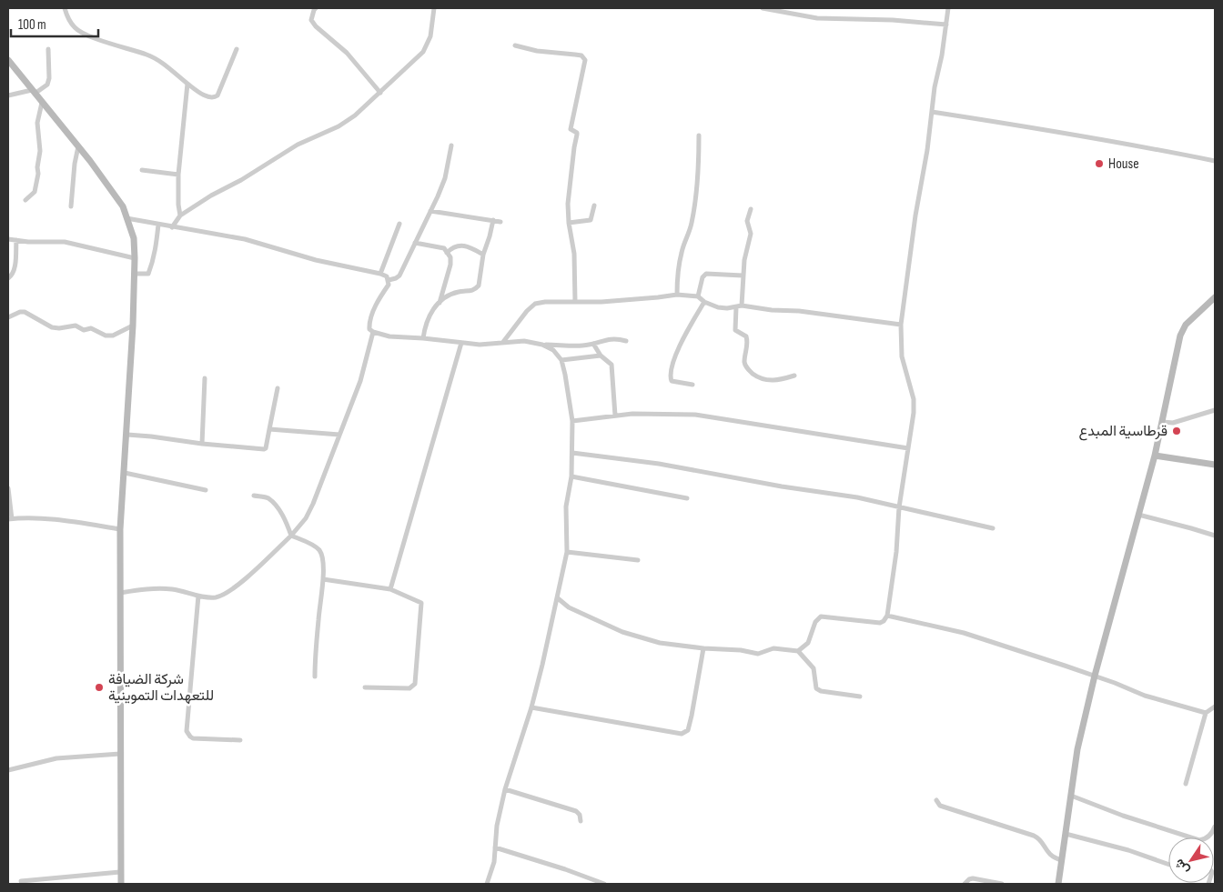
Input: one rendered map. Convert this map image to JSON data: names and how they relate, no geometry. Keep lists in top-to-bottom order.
{
  "places": ["House", "قرطاسية المبدع", "شركة الضيافة للتعهدات التموينية"],
  "scale_bar": "100 m",
  "north": "bottom left"
}
